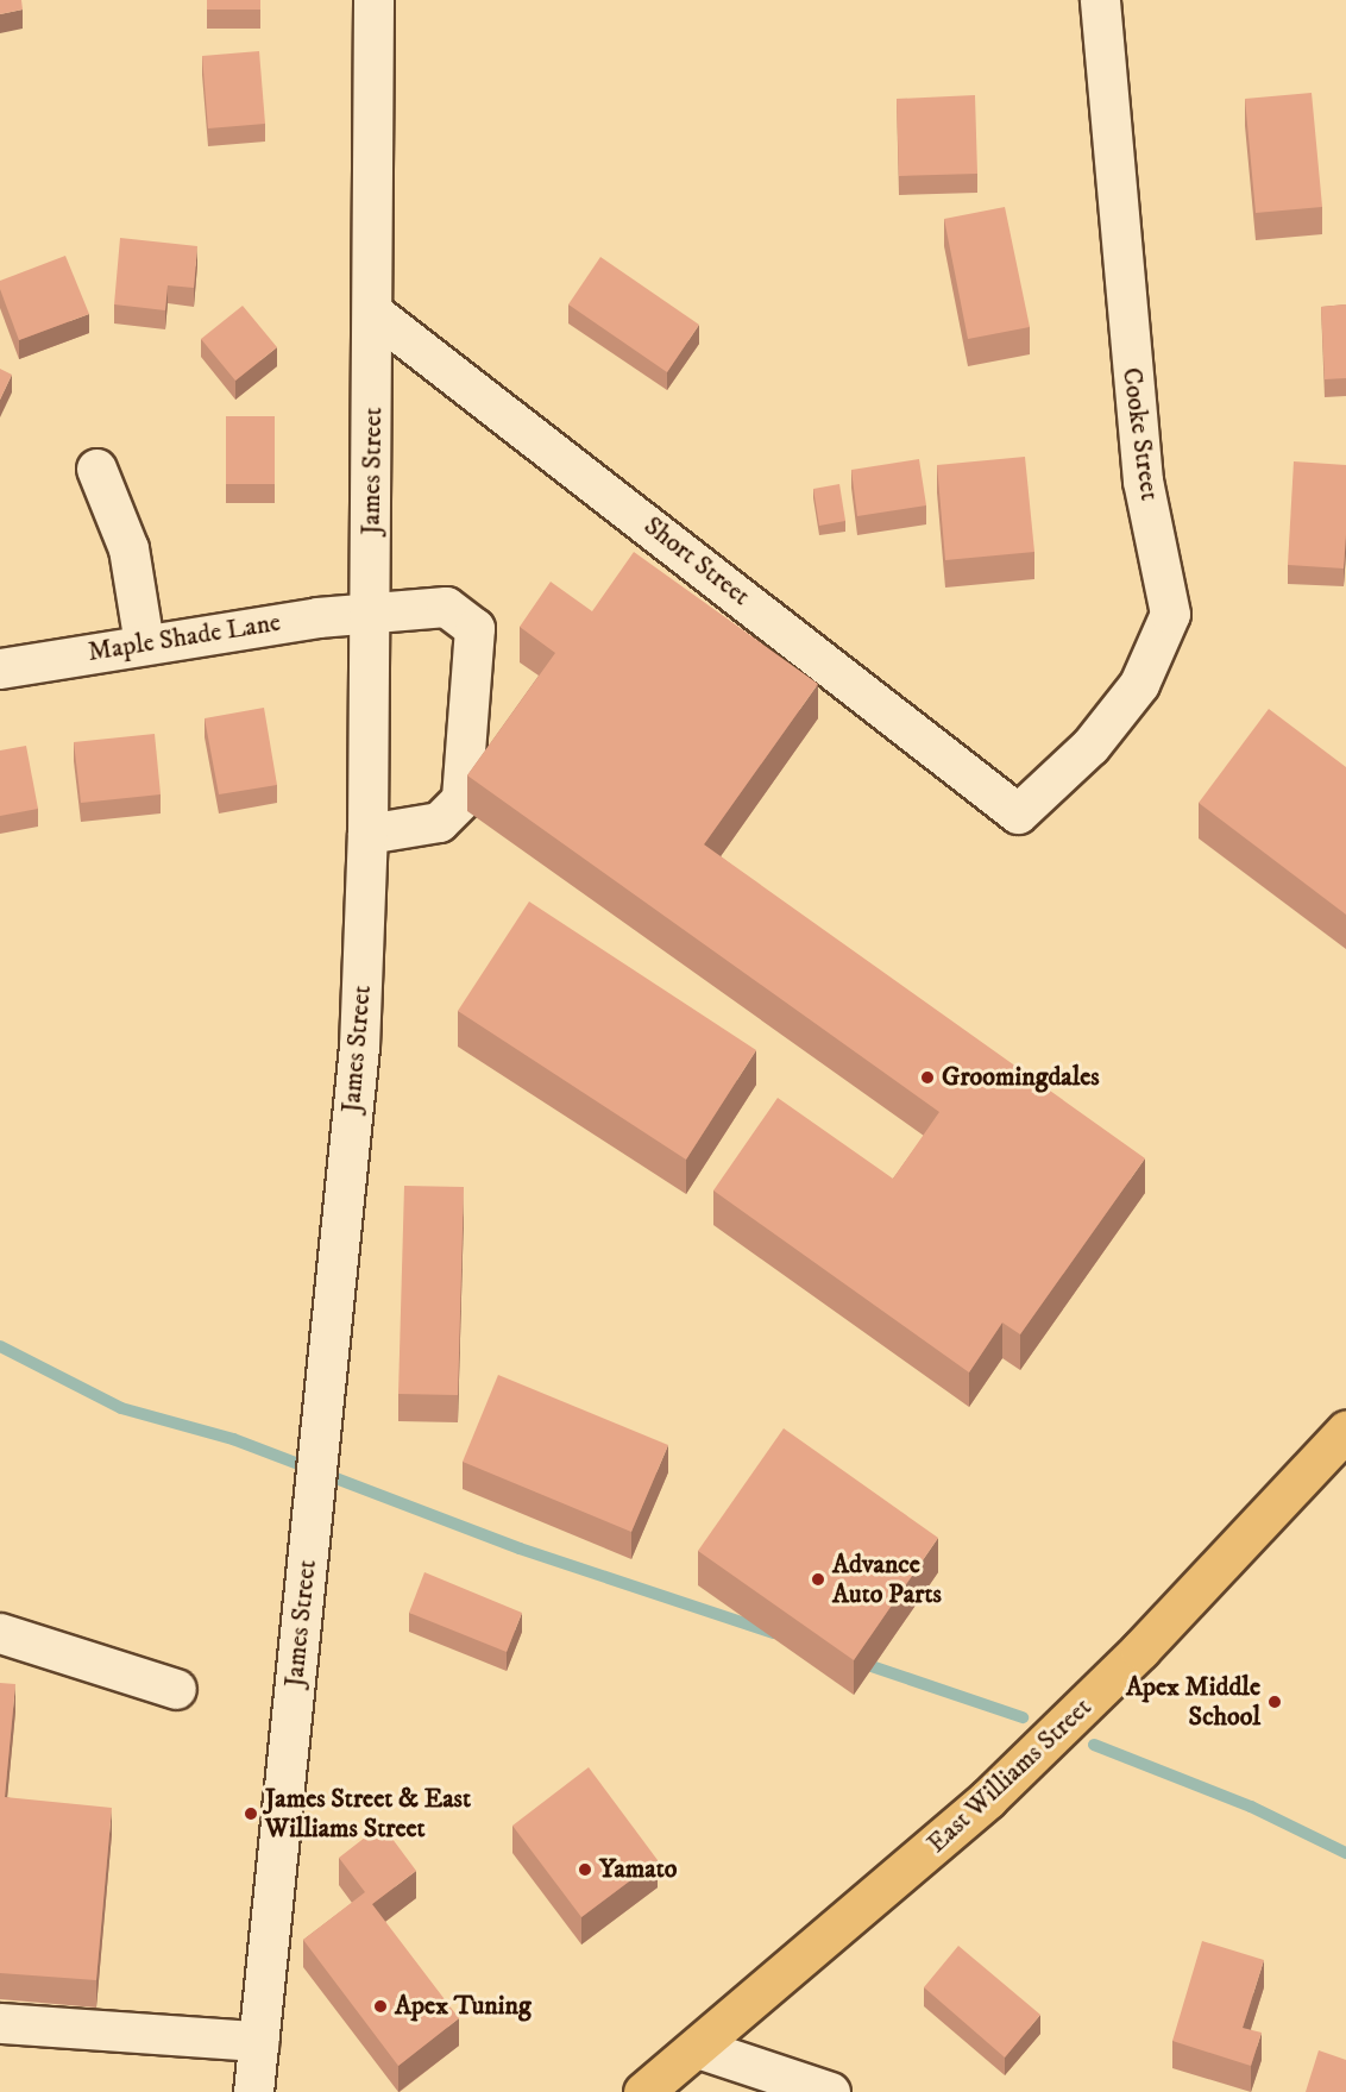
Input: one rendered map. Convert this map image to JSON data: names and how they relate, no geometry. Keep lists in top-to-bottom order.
{
  "streets": {
    "main road": ["East Williams Street"],
    "street": [
      "Cooke Street",
      "James Street",
      "Short Street",
      "Maple Shade Lane"
    ]
  },
  "crossings": [
    ["Cooke Street", "Short Street"],
    ["James Street", "Short Street"],
    ["James Street", "Maple Shade Lane"]
  ],
  "places": [
    "Groomingdales",
    "Advance Auto Parts",
    "Apex Middle School",
    "James Street & East Williams Street",
    "Yamato",
    "Apex Tuning"
  ]
}
